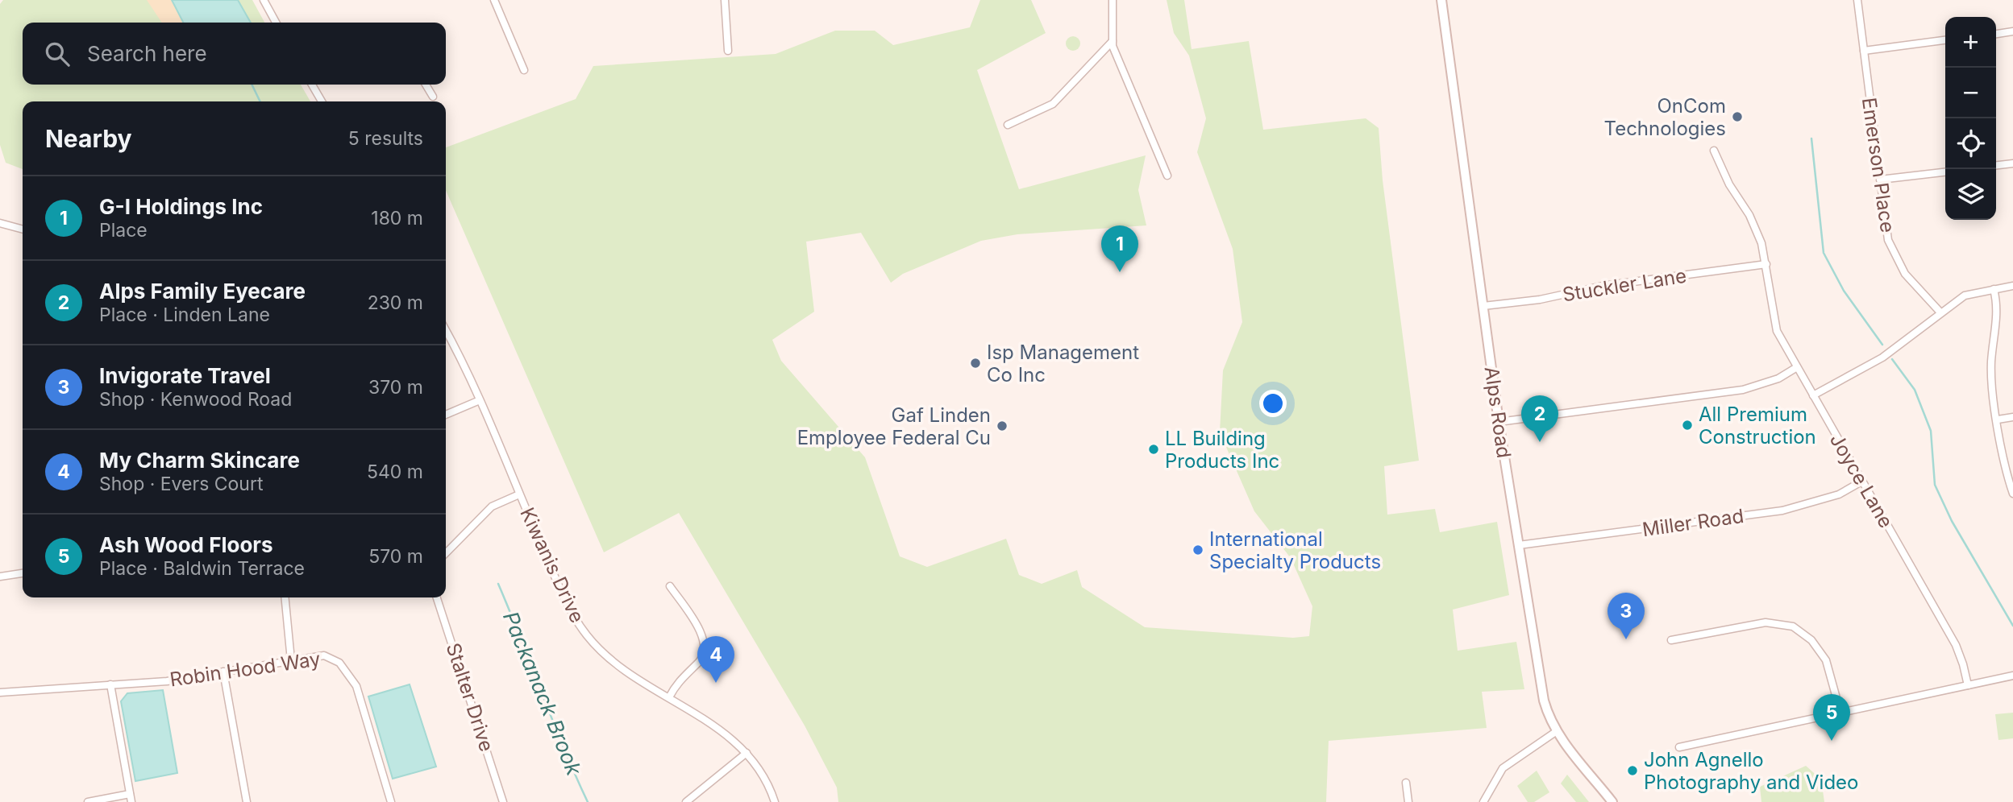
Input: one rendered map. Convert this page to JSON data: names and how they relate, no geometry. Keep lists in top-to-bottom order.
{
  "streets": {
    "main road": ["Alps Road"],
    "street": [
      "Emerson Place",
      "Stuckler Lane",
      "Joyce Lane",
      "Miller Road",
      "Kiwanis Drive",
      "Robin Hood Way",
      "Stalter Drive"
    ]
  },
  "crossings": [
    ["Stuckler Lane", "Alps Road"],
    ["Stuckler Lane", "Joyce Lane"],
    ["Alps Road", "Miller Road"],
    ["Joyce Lane", "Miller Road"]
  ],
  "water": ["Packanack Brook"],
  "places": [
    "OnCom Technologies",
    "Isp Management Co Inc",
    "All Premium Construction",
    "Gaf Linden Employee Federal Cu",
    "LL Building Products Inc",
    "International Specialty Products",
    "John Agnello Photography and Video"
  ],
  "page": {
    "map_buttons": ["+", "−"],
    "search": "Search here",
    "heading": ["Nearby", "5 results"],
    "list": [
      {
        "mark": "1",
        "name": "G-I Holdings Inc",
        "note": "Place",
        "value": "180 m"
      },
      {
        "mark": "2",
        "name": "Alps Family Eyecare",
        "note": "Place · Linden Lane",
        "value": "230 m"
      },
      {
        "mark": "3",
        "name": "Invigorate Travel",
        "note": "Shop · Kenwood Road",
        "value": "370 m"
      },
      {
        "mark": "4",
        "name": "My Charm Skincare",
        "note": "Shop · Evers Court",
        "value": "540 m"
      },
      {
        "mark": "5",
        "name": "Ash Wood Floors",
        "note": "Place · Baldwin Terrace",
        "value": "570 m"
      }
    ],
    "pins": [
      "1",
      "2",
      "3",
      "4",
      "5"
    ]
  }
}
